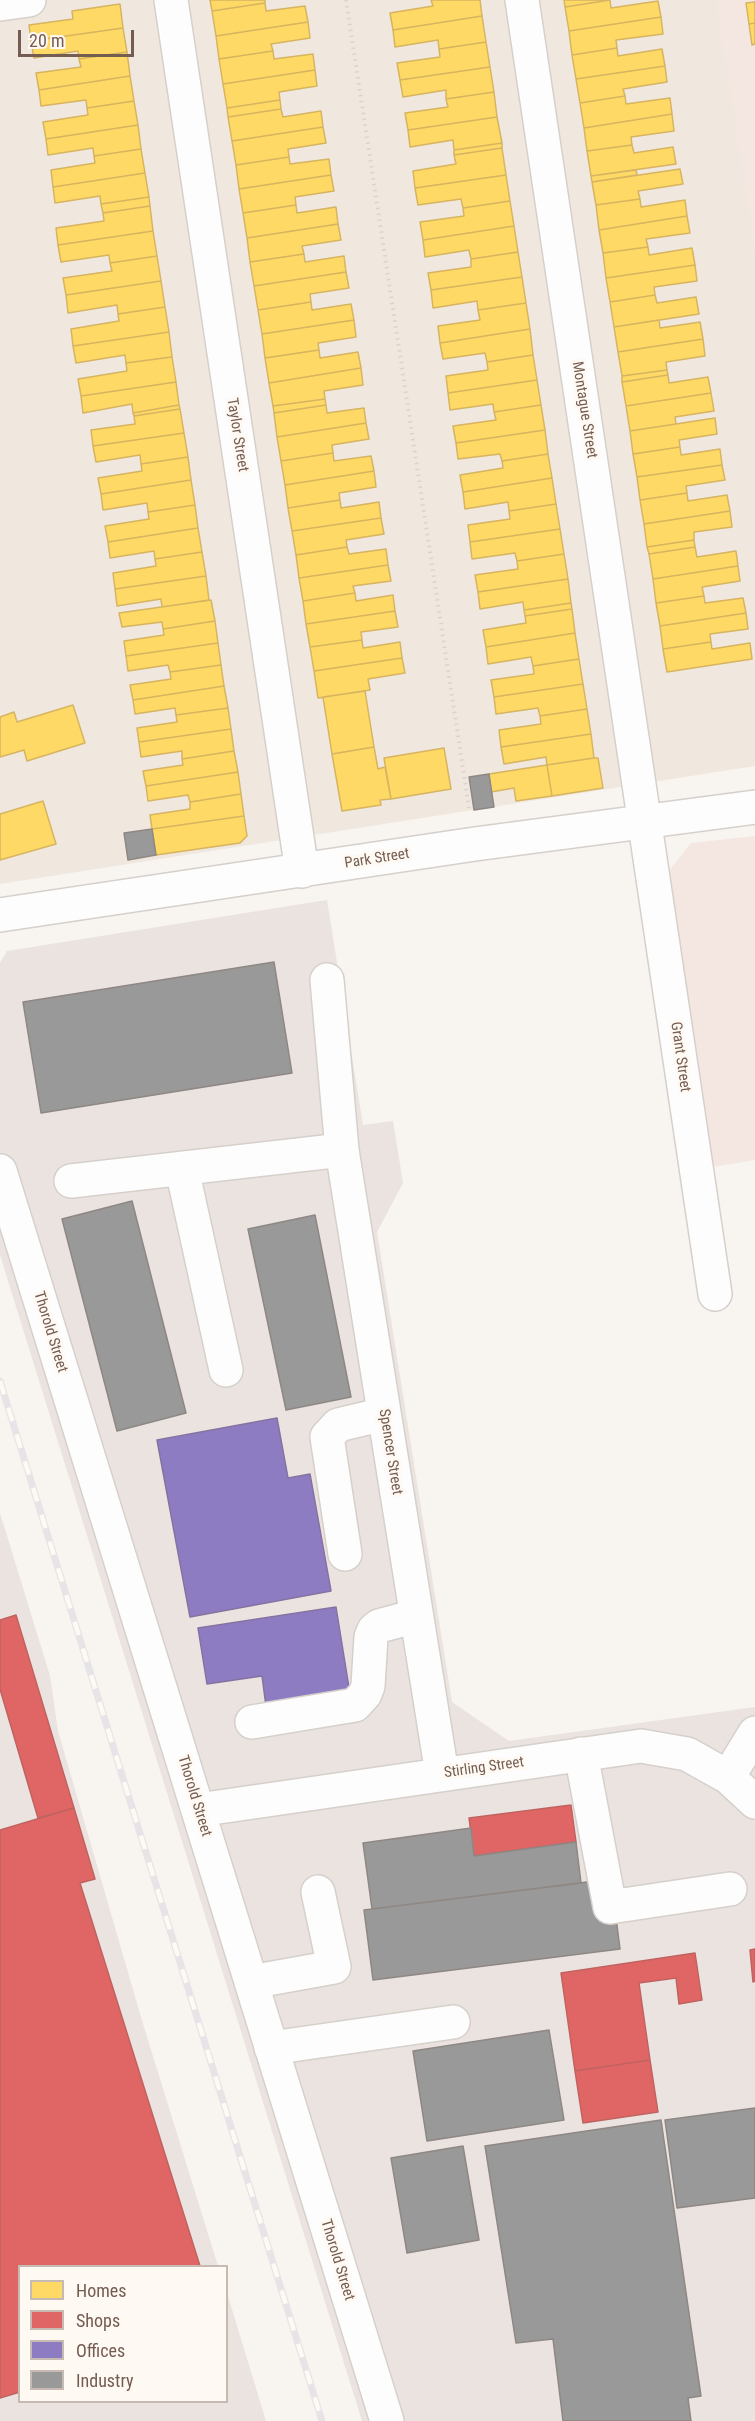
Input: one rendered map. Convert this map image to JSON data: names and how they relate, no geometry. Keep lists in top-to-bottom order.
{
  "streets": {
    "street": [
      "Montague Street",
      "Taylor Street",
      "Park Street",
      "Grant Street",
      "Thorold Street",
      "Spencer Street",
      "Stirling Street"
    ]
  },
  "crossings": [
    ["Montague Street", "Park Street"],
    ["Montague Street", "Grant Street"],
    ["Taylor Street", "Park Street"],
    ["Park Street", "Grant Street"],
    ["Thorold Street", "Stirling Street"],
    ["Spencer Street", "Stirling Street"]
  ],
  "legend": [
    "Homes",
    "Shops",
    "Offices",
    "Industry"
  ],
  "scale_bar": "20 m"
}
